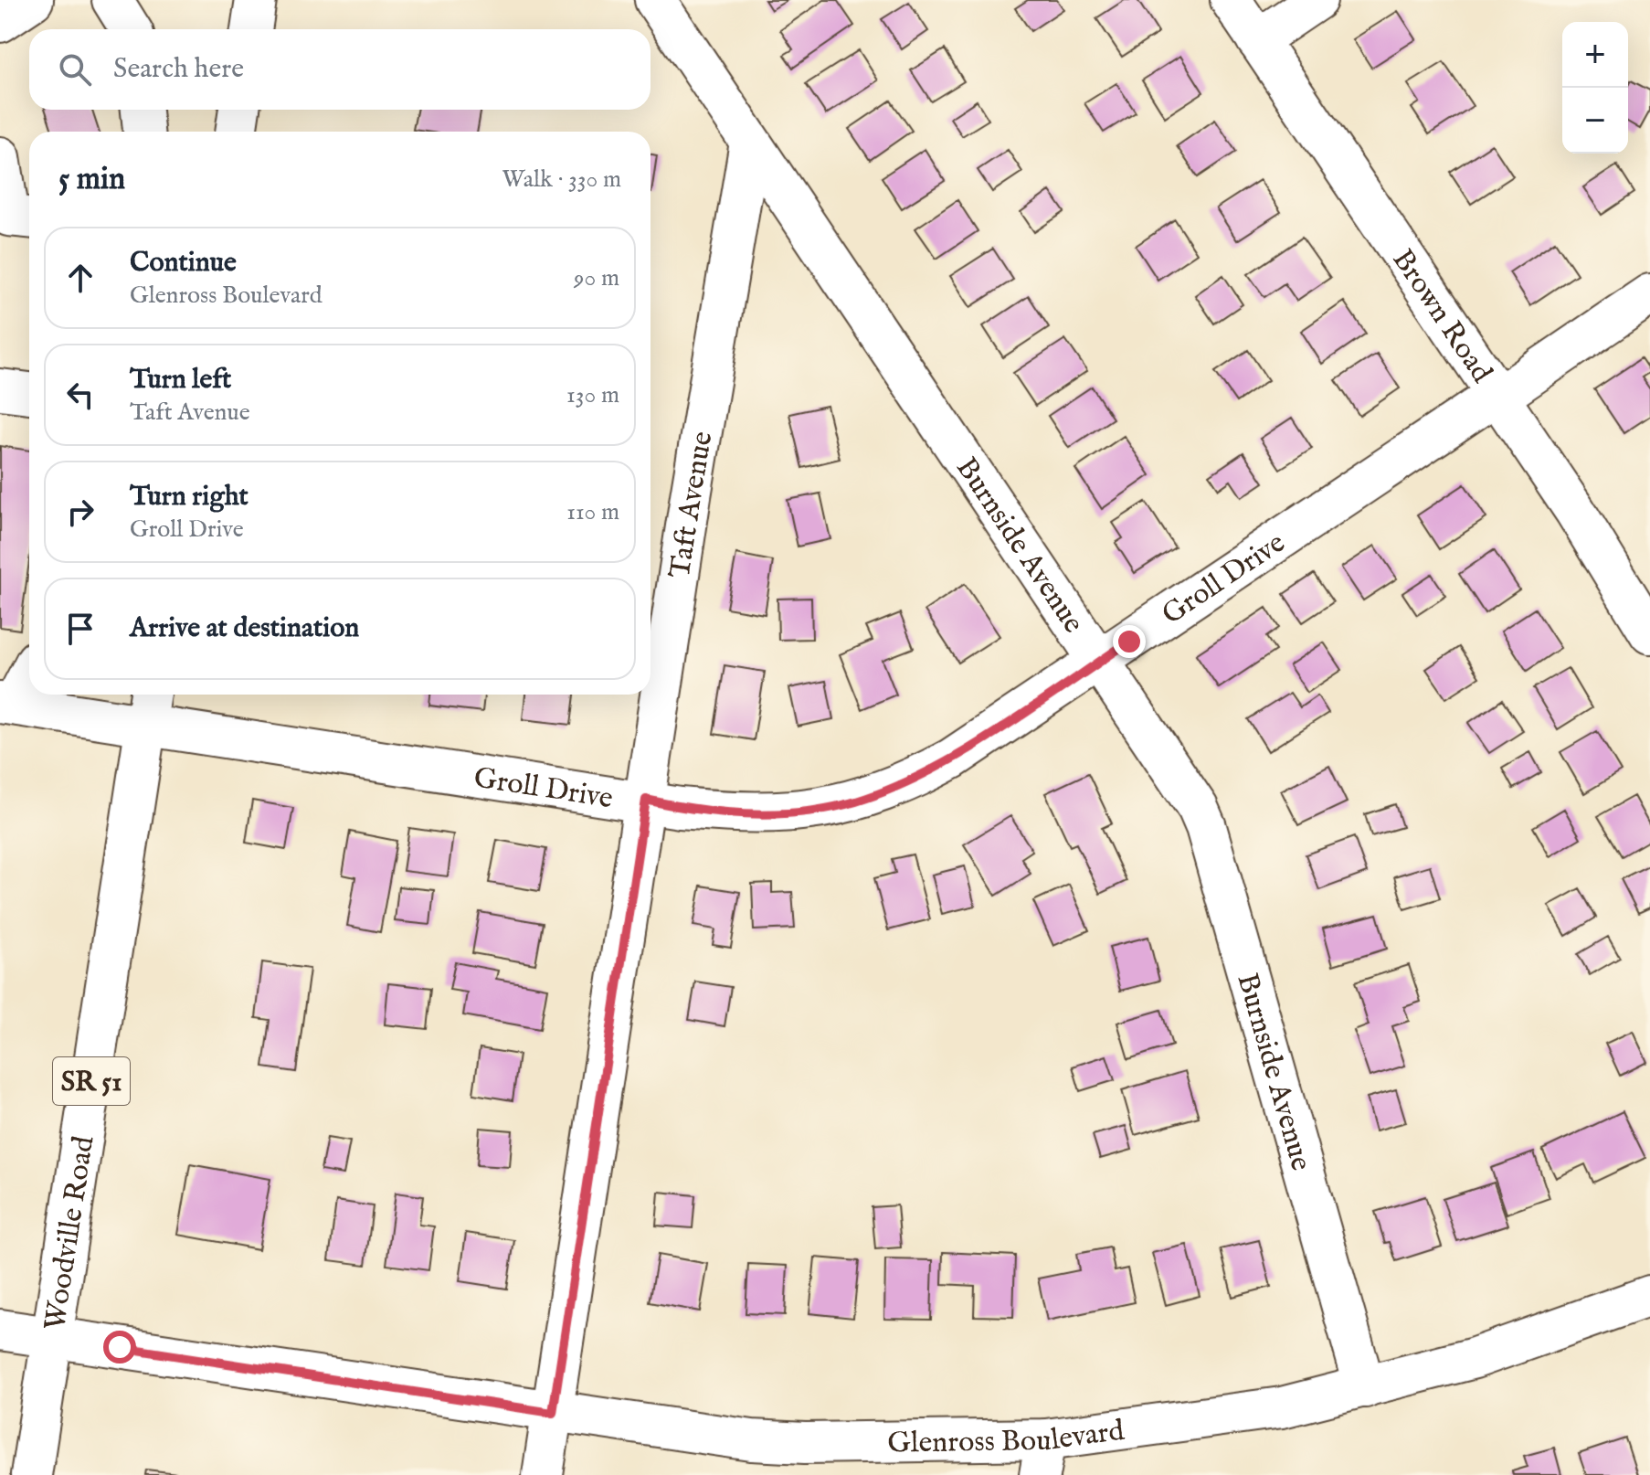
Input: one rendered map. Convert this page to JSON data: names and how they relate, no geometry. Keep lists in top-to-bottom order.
{
  "streets": {
    "street": [
      "Brown Road",
      "Taft Avenue",
      "Burnside Avenue",
      "Groll Drive",
      "SR 51",
      "Woodville Road",
      "Glenross Boulevard"
    ]
  },
  "crossings": [
    ["Brown Road", "Groll Drive"],
    ["Taft Avenue", "Burnside Avenue"],
    ["Taft Avenue", "Groll Drive"],
    ["Taft Avenue", "Glenross Boulevard"],
    ["Burnside Avenue", "Groll Drive"],
    ["Burnside Avenue", "Glenross Boulevard"],
    ["Groll Drive", "Woodville Road"],
    ["Woodville Road", "Glenross Boulevard"]
  ],
  "page": {
    "map_buttons": ["+", "−"],
    "search": "Search here",
    "heading": ["5 min", "Walk · 330 m"],
    "list": [
      ["Continue", "Glenross Boulevard", "90 m"],
      ["Turn left", "Taft Avenue", "130 m"],
      ["Turn right", "Groll Drive", "110 m"],
      "Arrive at destination"
    ]
  }
}
